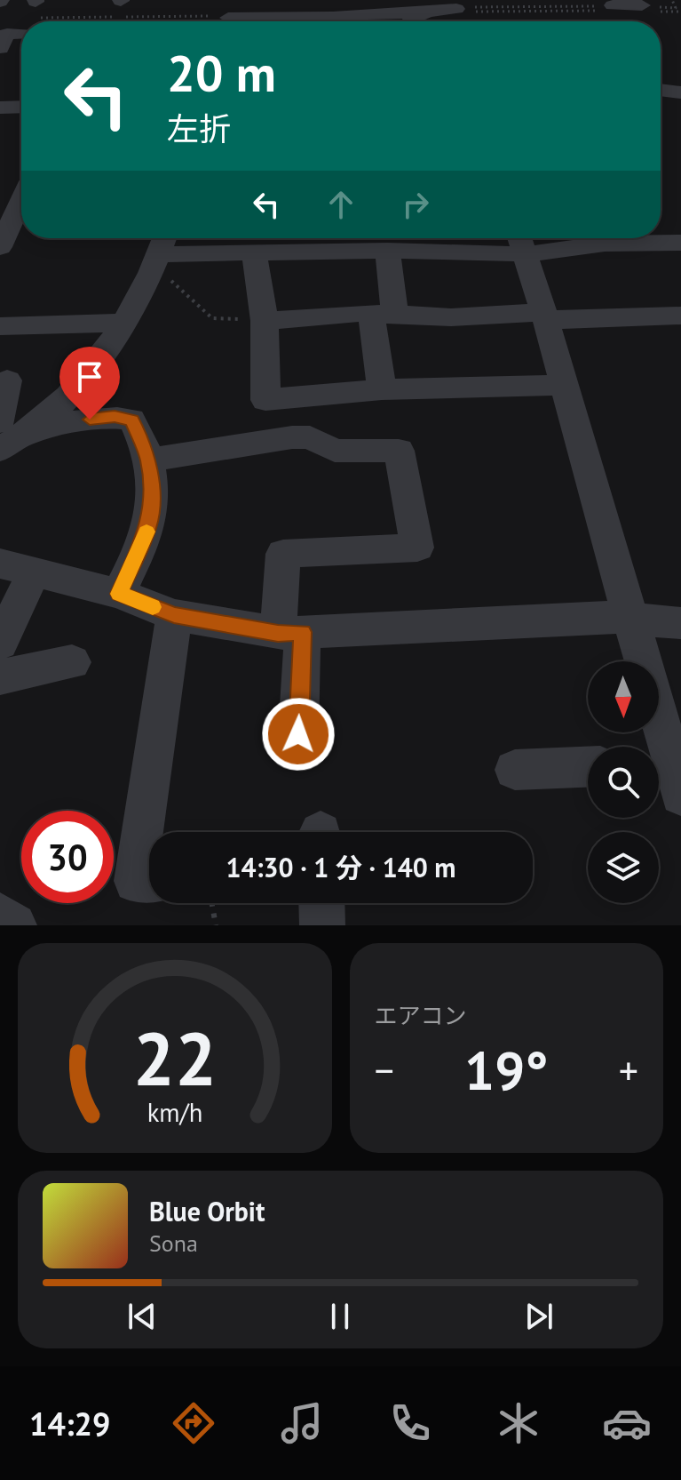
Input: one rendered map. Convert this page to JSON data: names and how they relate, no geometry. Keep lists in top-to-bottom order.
{
  "north": "bottom",
  "page": {
    "turn": ["20 m", "左折"],
    "limit": "30",
    "trip": "14:30 · 1 分 · 140 m",
    "tile": "エアコン",
    "heat": ["−", "19°", "+"],
    "song": ["Blue Orbit", "Sona"],
    "tabs": "14:29",
    "gauge": ["22", "km/h"]
  }
}
